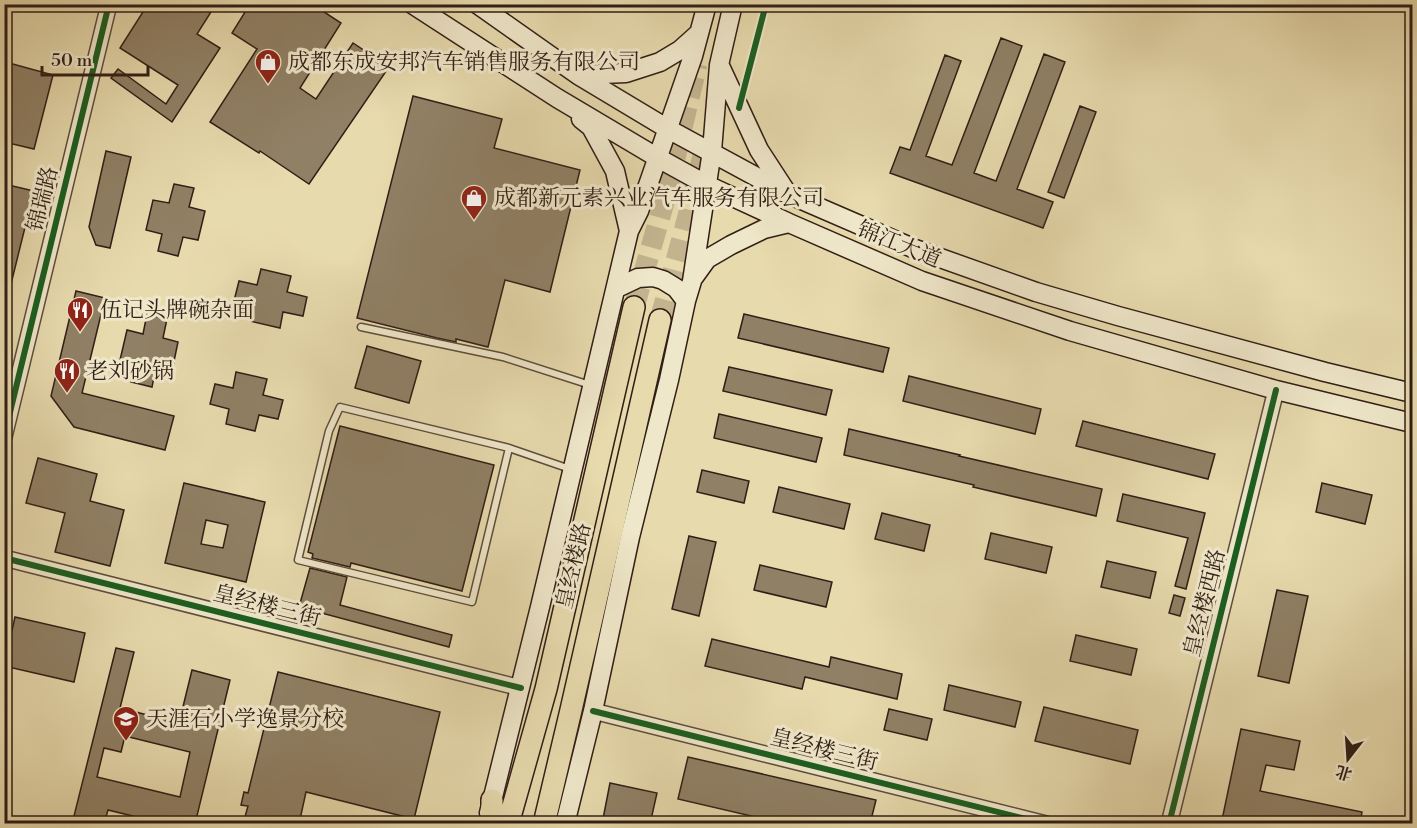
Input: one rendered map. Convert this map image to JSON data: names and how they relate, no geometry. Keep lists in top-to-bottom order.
{
  "streets": {
    "highway": ["皇经楼路"],
    "main road": ["锦江大道"],
    "street": ["锦瑞路", "皇经楼西路", "皇经楼三街"]
  },
  "crossings": [
    ["锦江大道", "皇经楼西路"]
  ],
  "places": {
    "shop": ["成都东成安邦汽车销售服务有限公司", "成都新元素兴业汽车服务有限公司"],
    "restaurant": ["伍记头牌碗杂面", "老刘砂锅"],
    "school or university": ["天涯石小学逸景分校"]
  },
  "scale_bar": "50 m",
  "north": "bottom"
}
